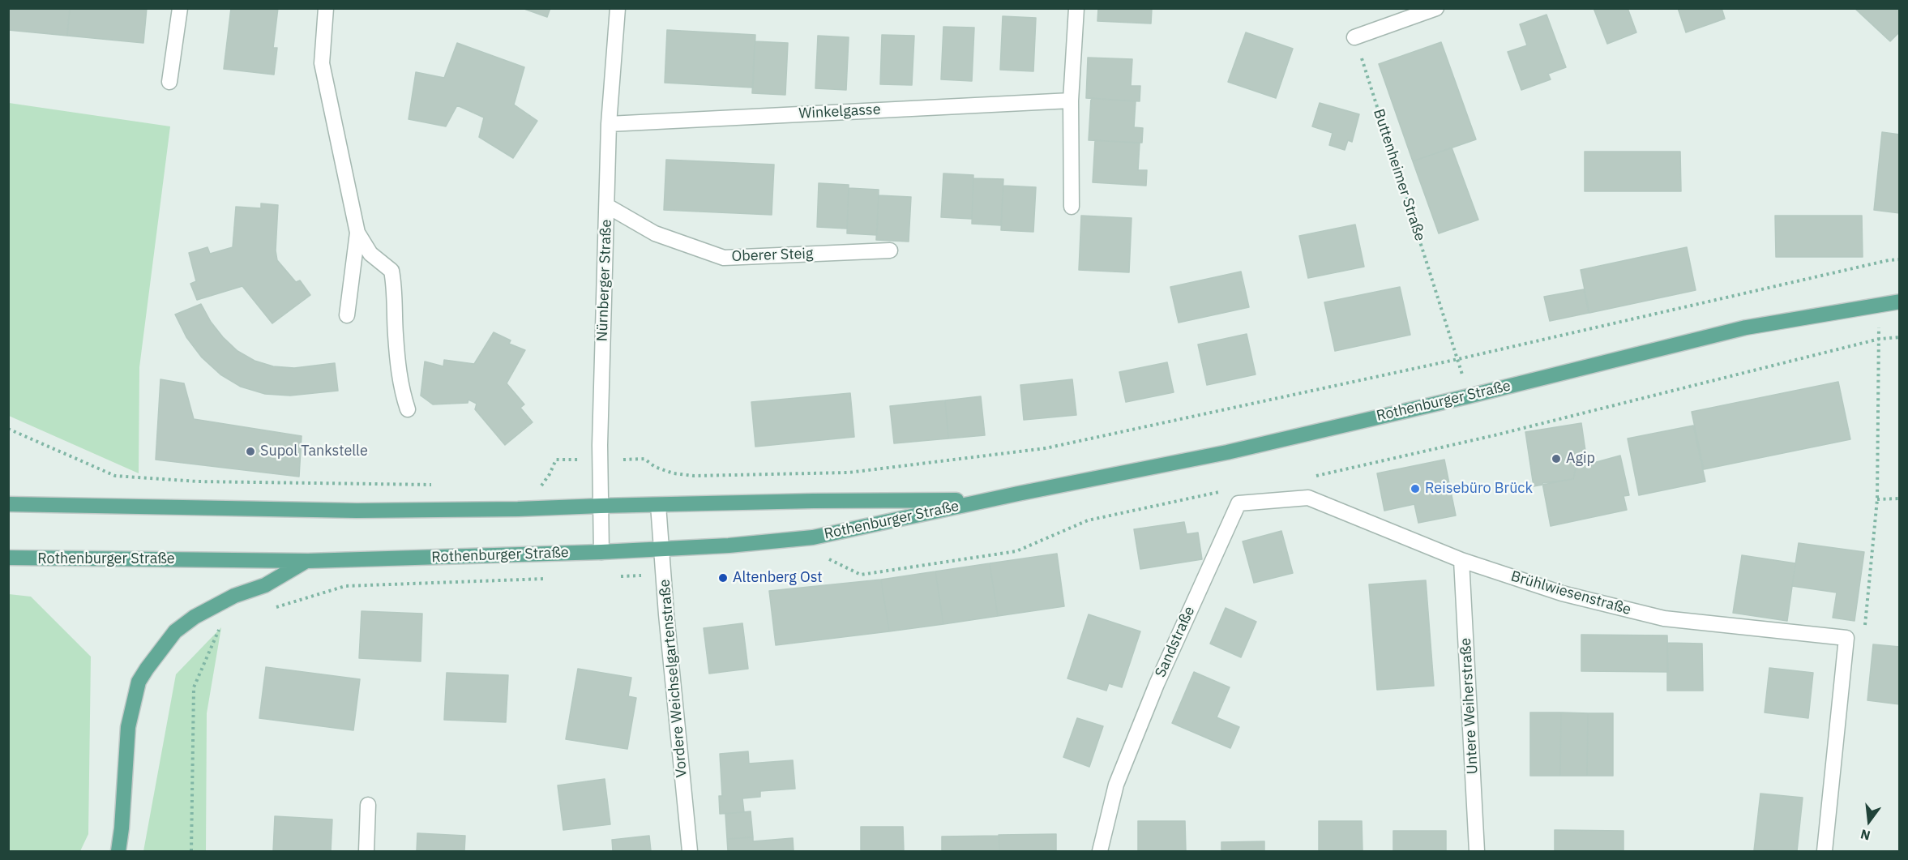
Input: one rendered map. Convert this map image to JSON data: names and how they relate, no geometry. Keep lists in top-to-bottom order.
{
  "streets": {
    "main road": ["Rothenburger Straße"],
    "street": [
      "Winkelgasse",
      "Oberer Steig",
      "Nürnberger Straße",
      "Brühlwiesenstraße",
      "Sandstraße",
      "Vordere Weichselgartenstraße",
      "Untere Weiherstraße"
    ],
    "path": ["Buttenheimer Straße"]
  },
  "crossings": [
    ["Winkelgasse", "Nürnberger Straße"],
    ["Buttenheimer Straße", "Rothenburger Straße"],
    ["Oberer Steig", "Nürnberger Straße"],
    ["Nürnberger Straße", "Rothenburger Straße"],
    ["Rothenburger Straße", "Vordere Weichselgartenstraße"],
    ["Brühlwiesenstraße", "Sandstraße"],
    ["Brühlwiesenstraße", "Untere Weiherstraße"]
  ],
  "places": [
    "Supol Tankstelle",
    "Agip",
    "Reisebüro Brück",
    "Altenberg Ost"
  ],
  "north": "bottom"
}
